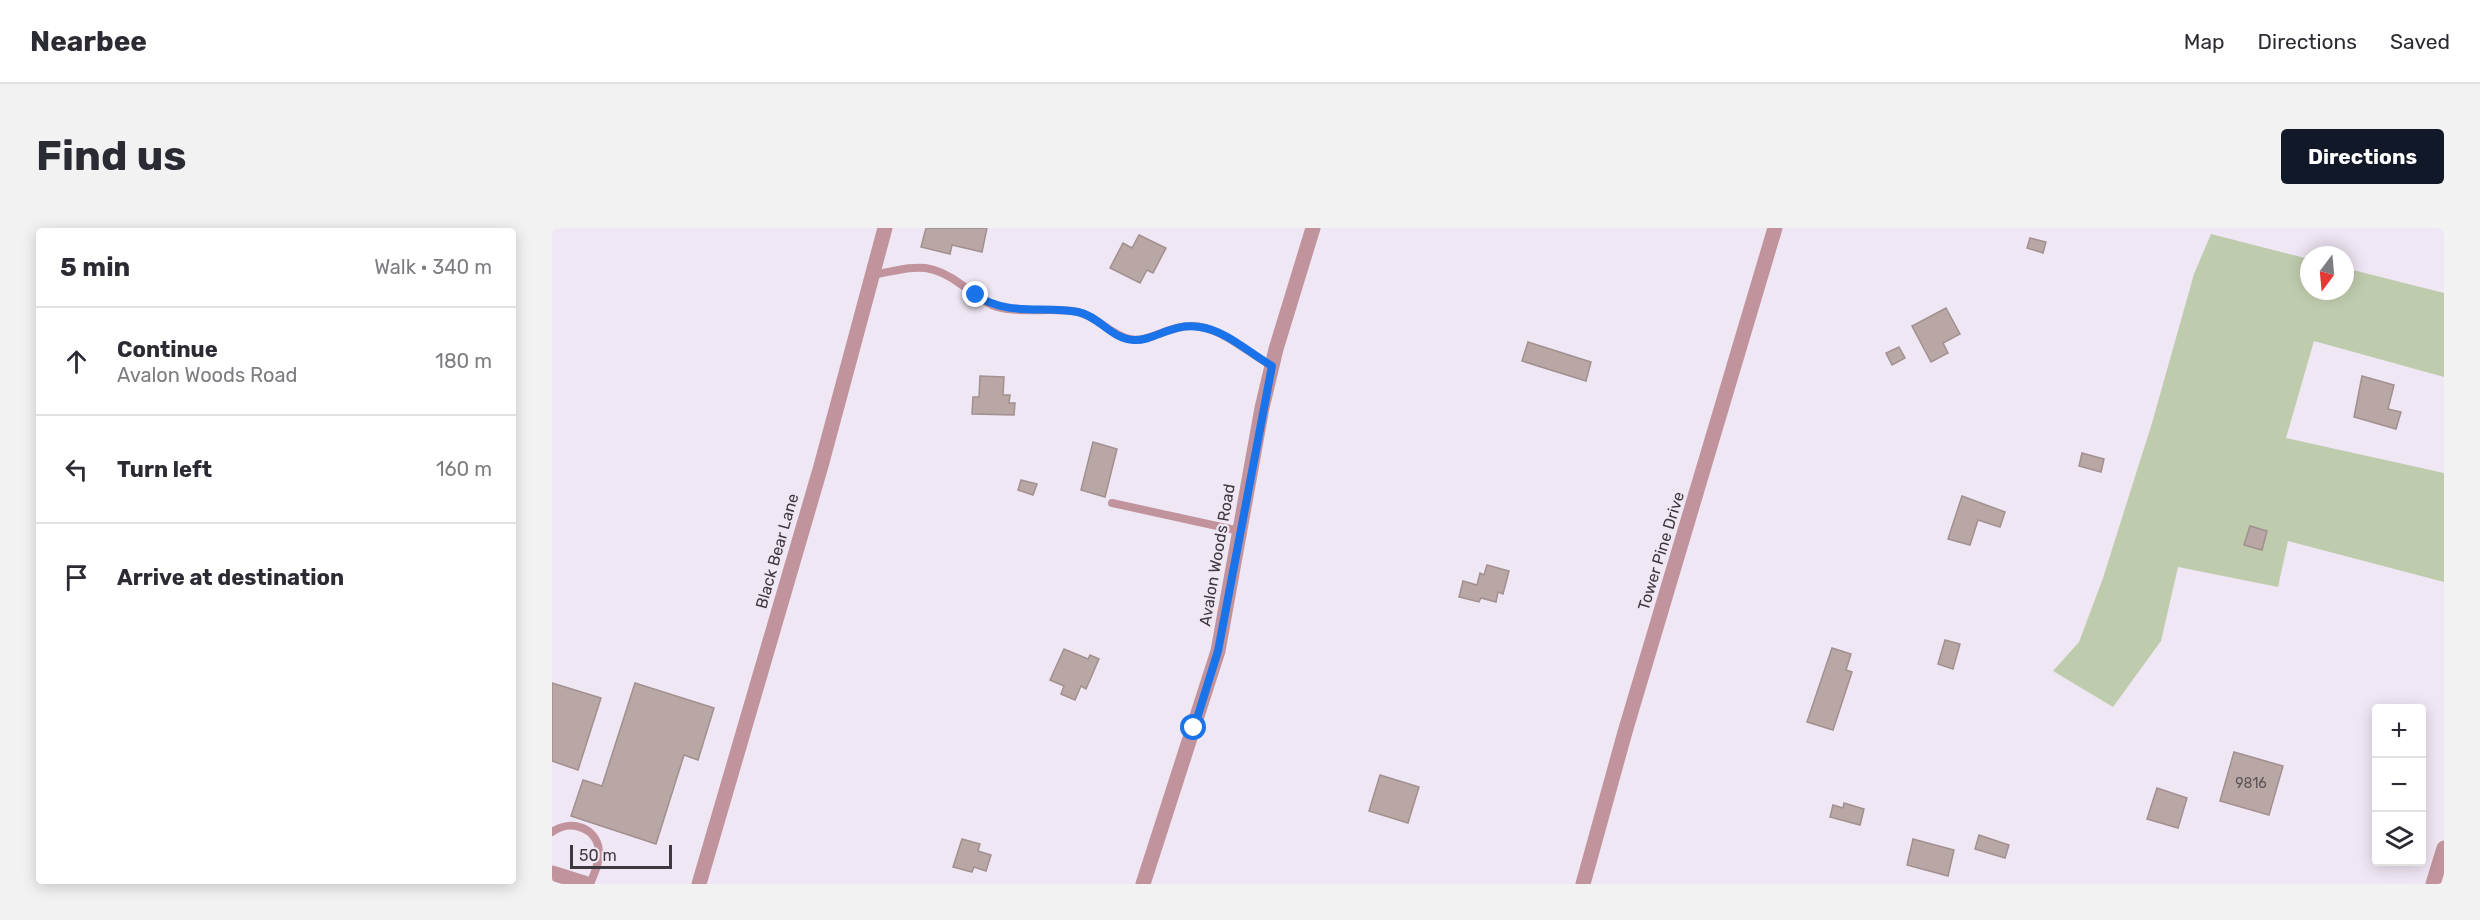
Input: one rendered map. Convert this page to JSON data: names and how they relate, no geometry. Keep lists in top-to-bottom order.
{
  "streets": {
    "street": ["Black Bear Lane", "Tower Pine Drive", "Avalon Woods Road"]
  },
  "house_numbers": ["9816"],
  "scale_bar": "50 m",
  "north": "bottom",
  "page": {
    "header": "Nearbee",
    "nav": ["Map", "Directions", "Saved"],
    "buttons": "Directions",
    "title": "Find us",
    "heading": ["5 min", "Walk · 340 m"],
    "list": [
      ["Continue", "Avalon Woods Road", "180 m"],
      ["Turn left", "160 m"],
      "Arrive at destination"
    ],
    "map_buttons": ["+", "−"],
    "scale": "50 m"
  }
}
